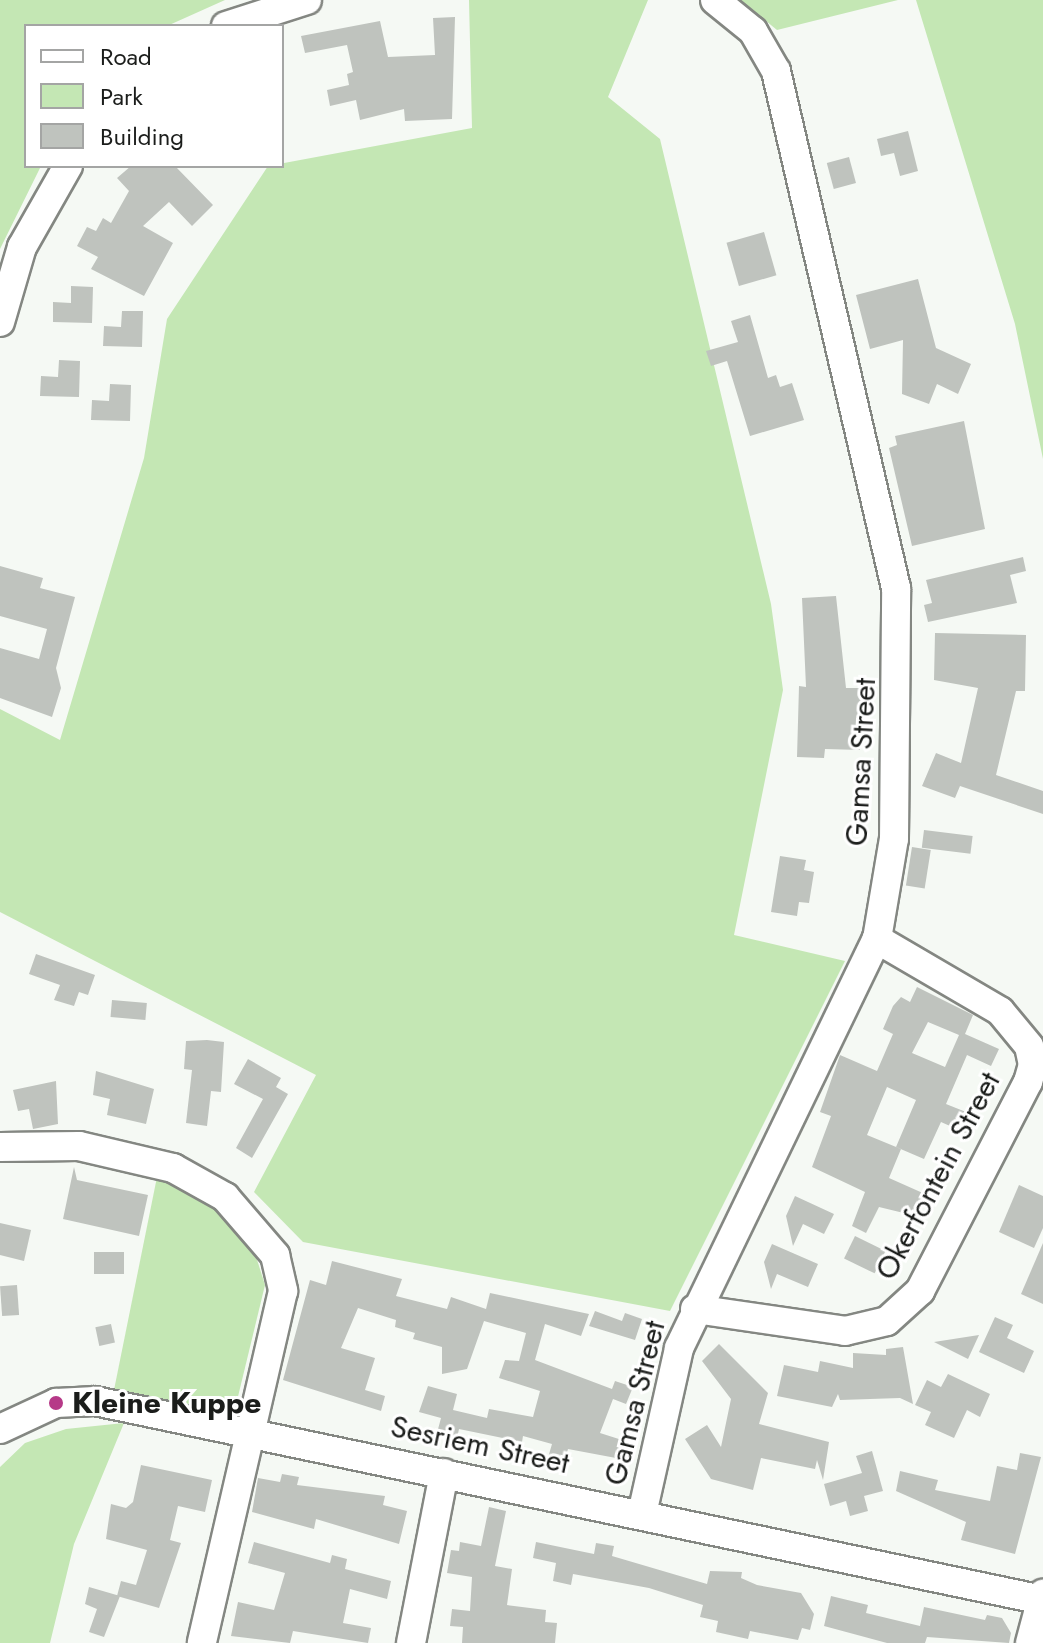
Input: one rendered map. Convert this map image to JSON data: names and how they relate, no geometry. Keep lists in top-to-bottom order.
{
  "streets": {
    "street": ["Gamsa Street", "Okerfontein Street", "Sesriem Street"]
  },
  "crossings": [
    ["Gamsa Street", "Okerfontein Street"],
    ["Gamsa Street", "Sesriem Street"]
  ],
  "places": ["Kleine Kuppe"],
  "legend": ["Road", "Park", "Building"]
}
